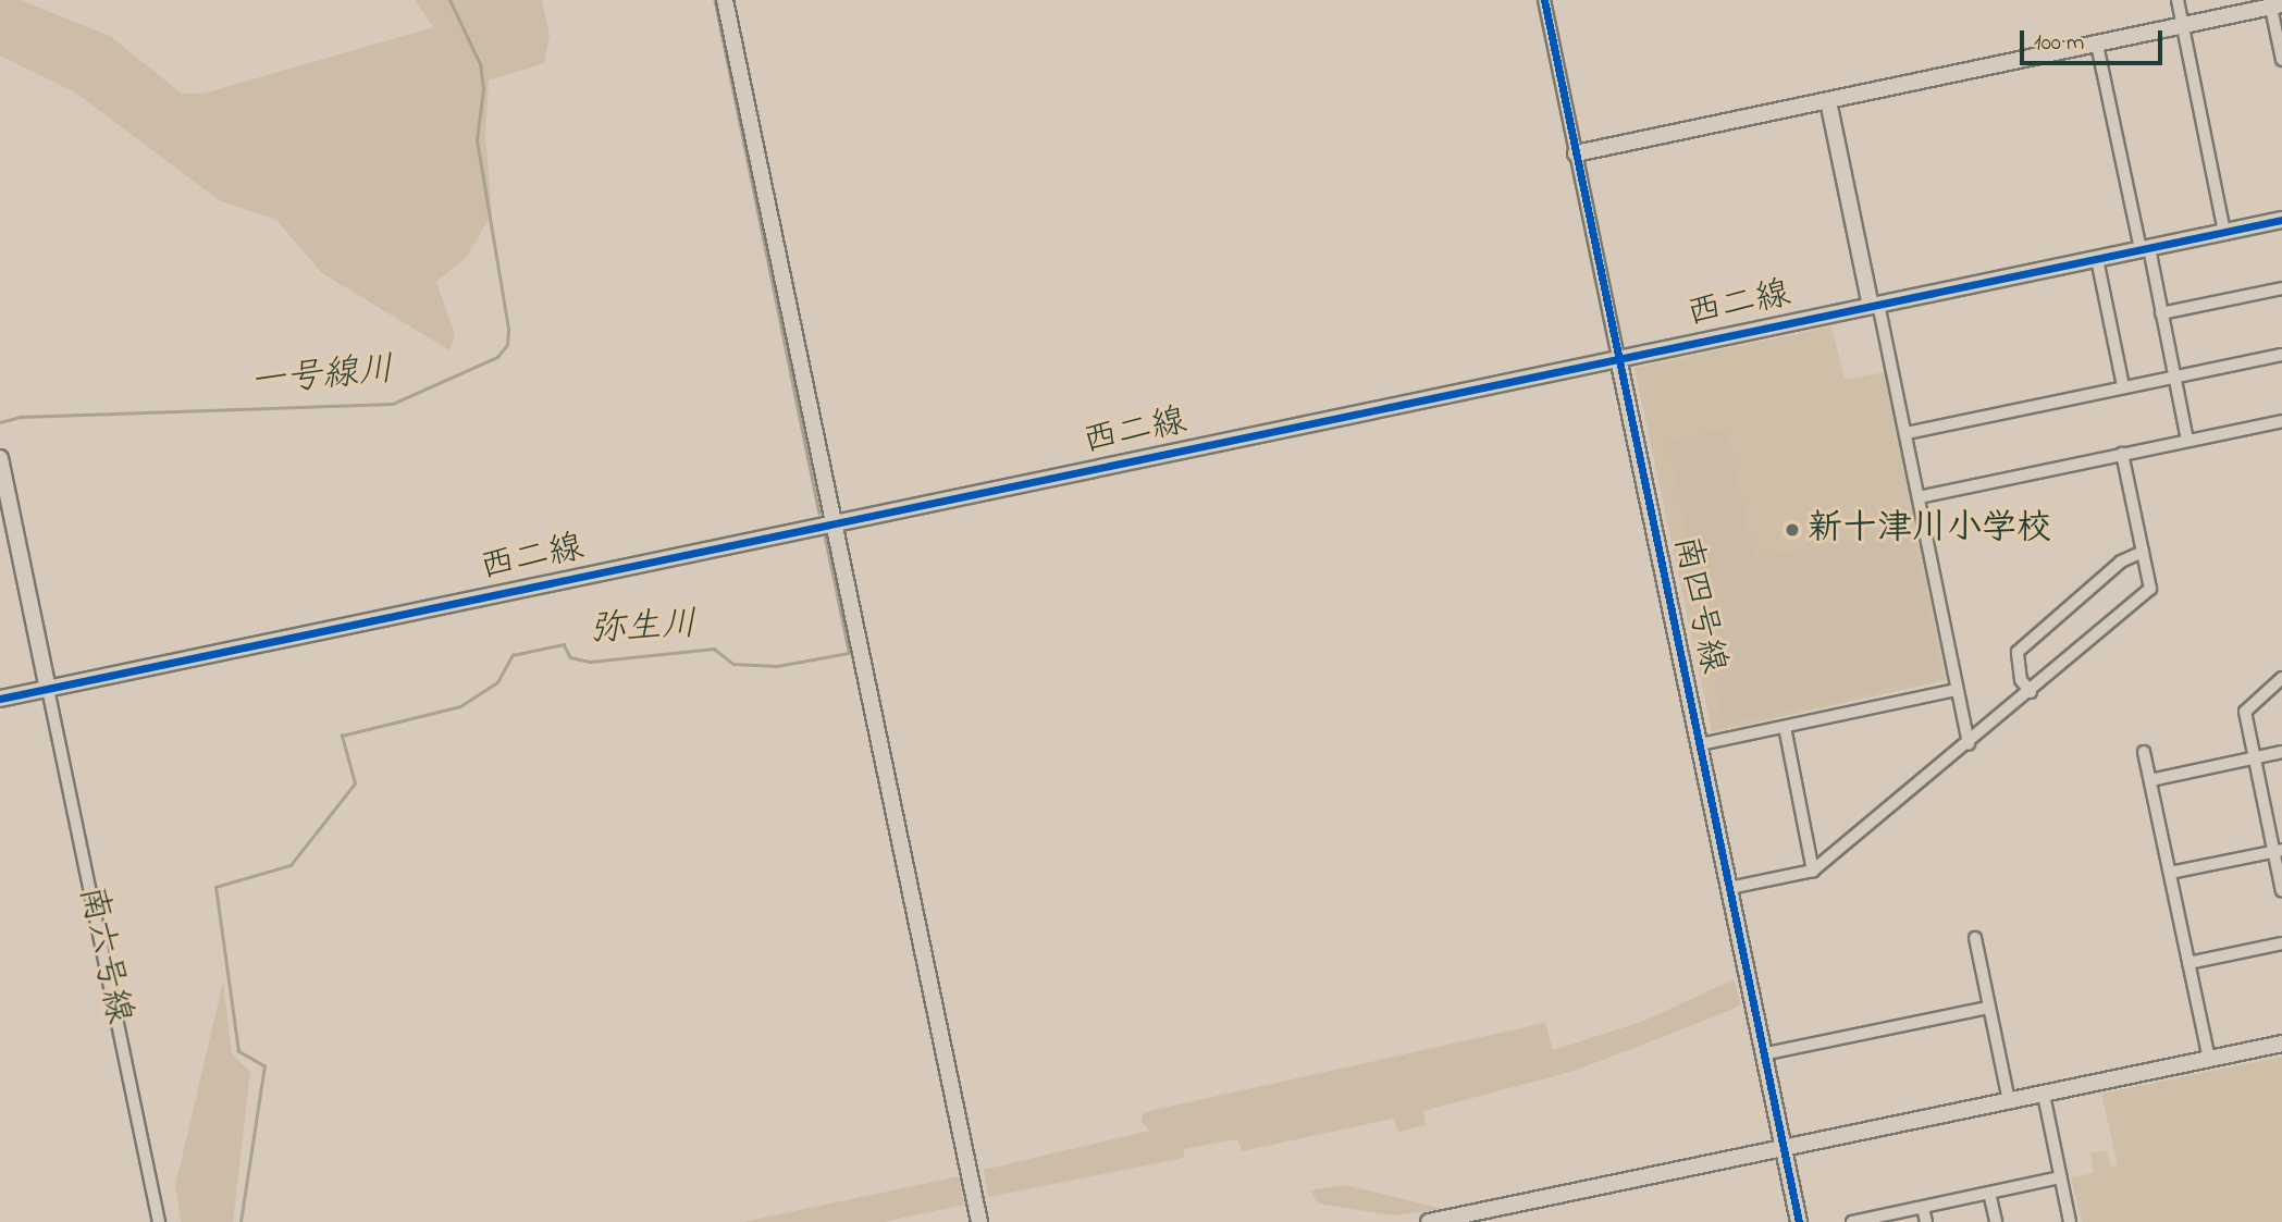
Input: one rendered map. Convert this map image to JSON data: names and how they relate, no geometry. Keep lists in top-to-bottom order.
{
  "streets": {
    "street": ["西二線", "南四号線", "南六号線"]
  },
  "crossings": [
    ["西二線", "南四号線"],
    ["西二線", "南六号線"]
  ],
  "water": ["一号線川", "弥生川"],
  "places": ["新十津川小学校"],
  "scale_bar": "100 m"
}
